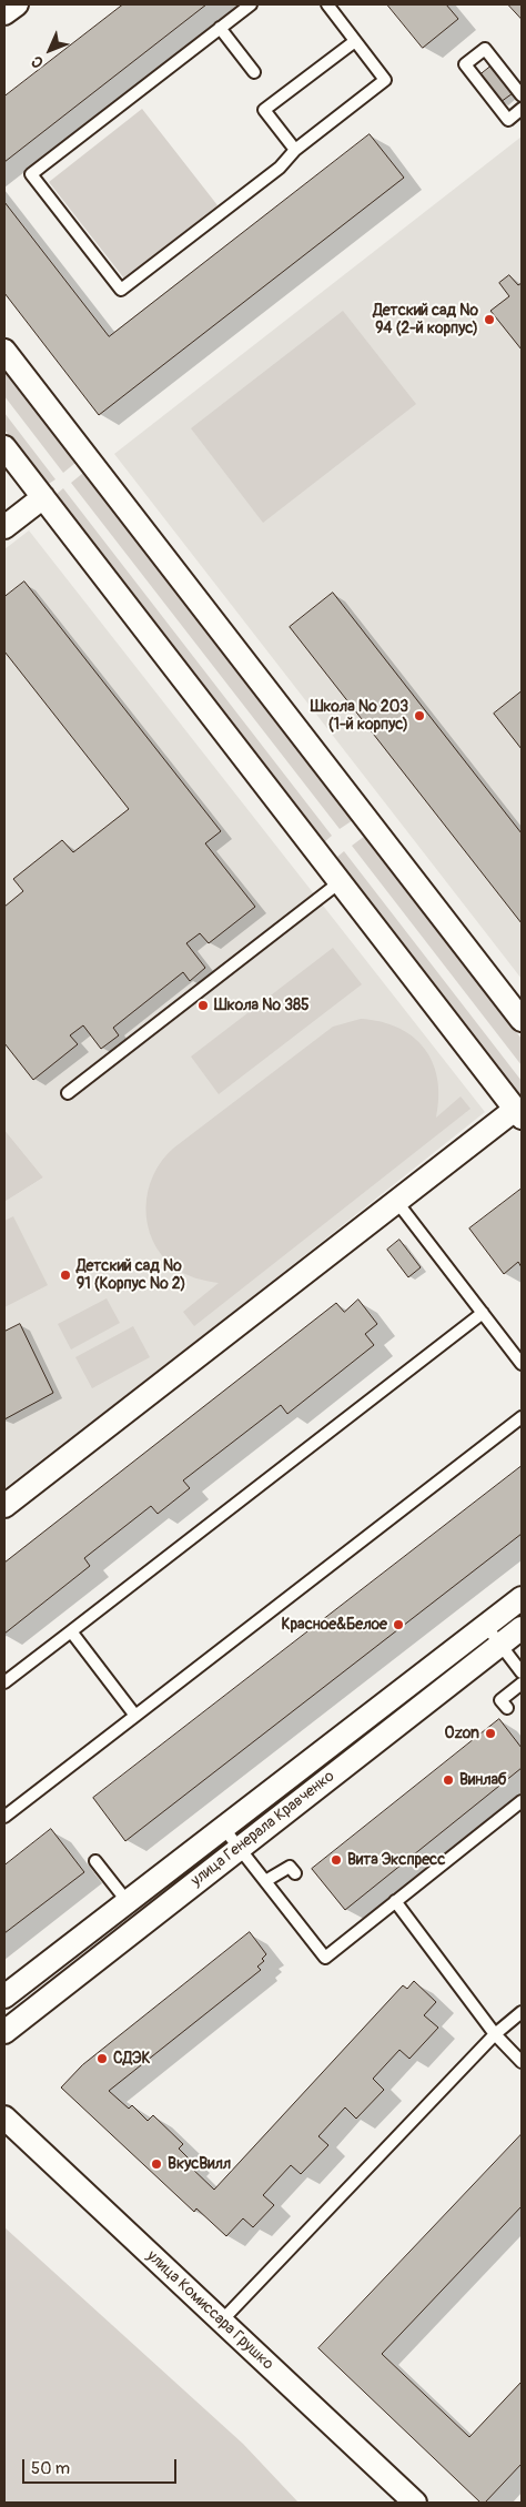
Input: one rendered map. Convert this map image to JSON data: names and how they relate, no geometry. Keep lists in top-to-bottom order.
{
  "streets": {
    "street": ["улица Генерала Кравченко", "улица Комиссара Грушко"]
  },
  "places": [
    "Детский сад № 94 (2-й корпус)",
    "Школа № 203 (1-й корпус)",
    "Школа № 385",
    "Детский сад № 91 (Корпус № 2)",
    "Красное&Белое",
    "Ozon",
    "Винлаб",
    "Вита Экспресс",
    "СДЭК",
    "ВкусВилл"
  ],
  "scale_bar": "50 m",
  "north": "bottom left"
}
